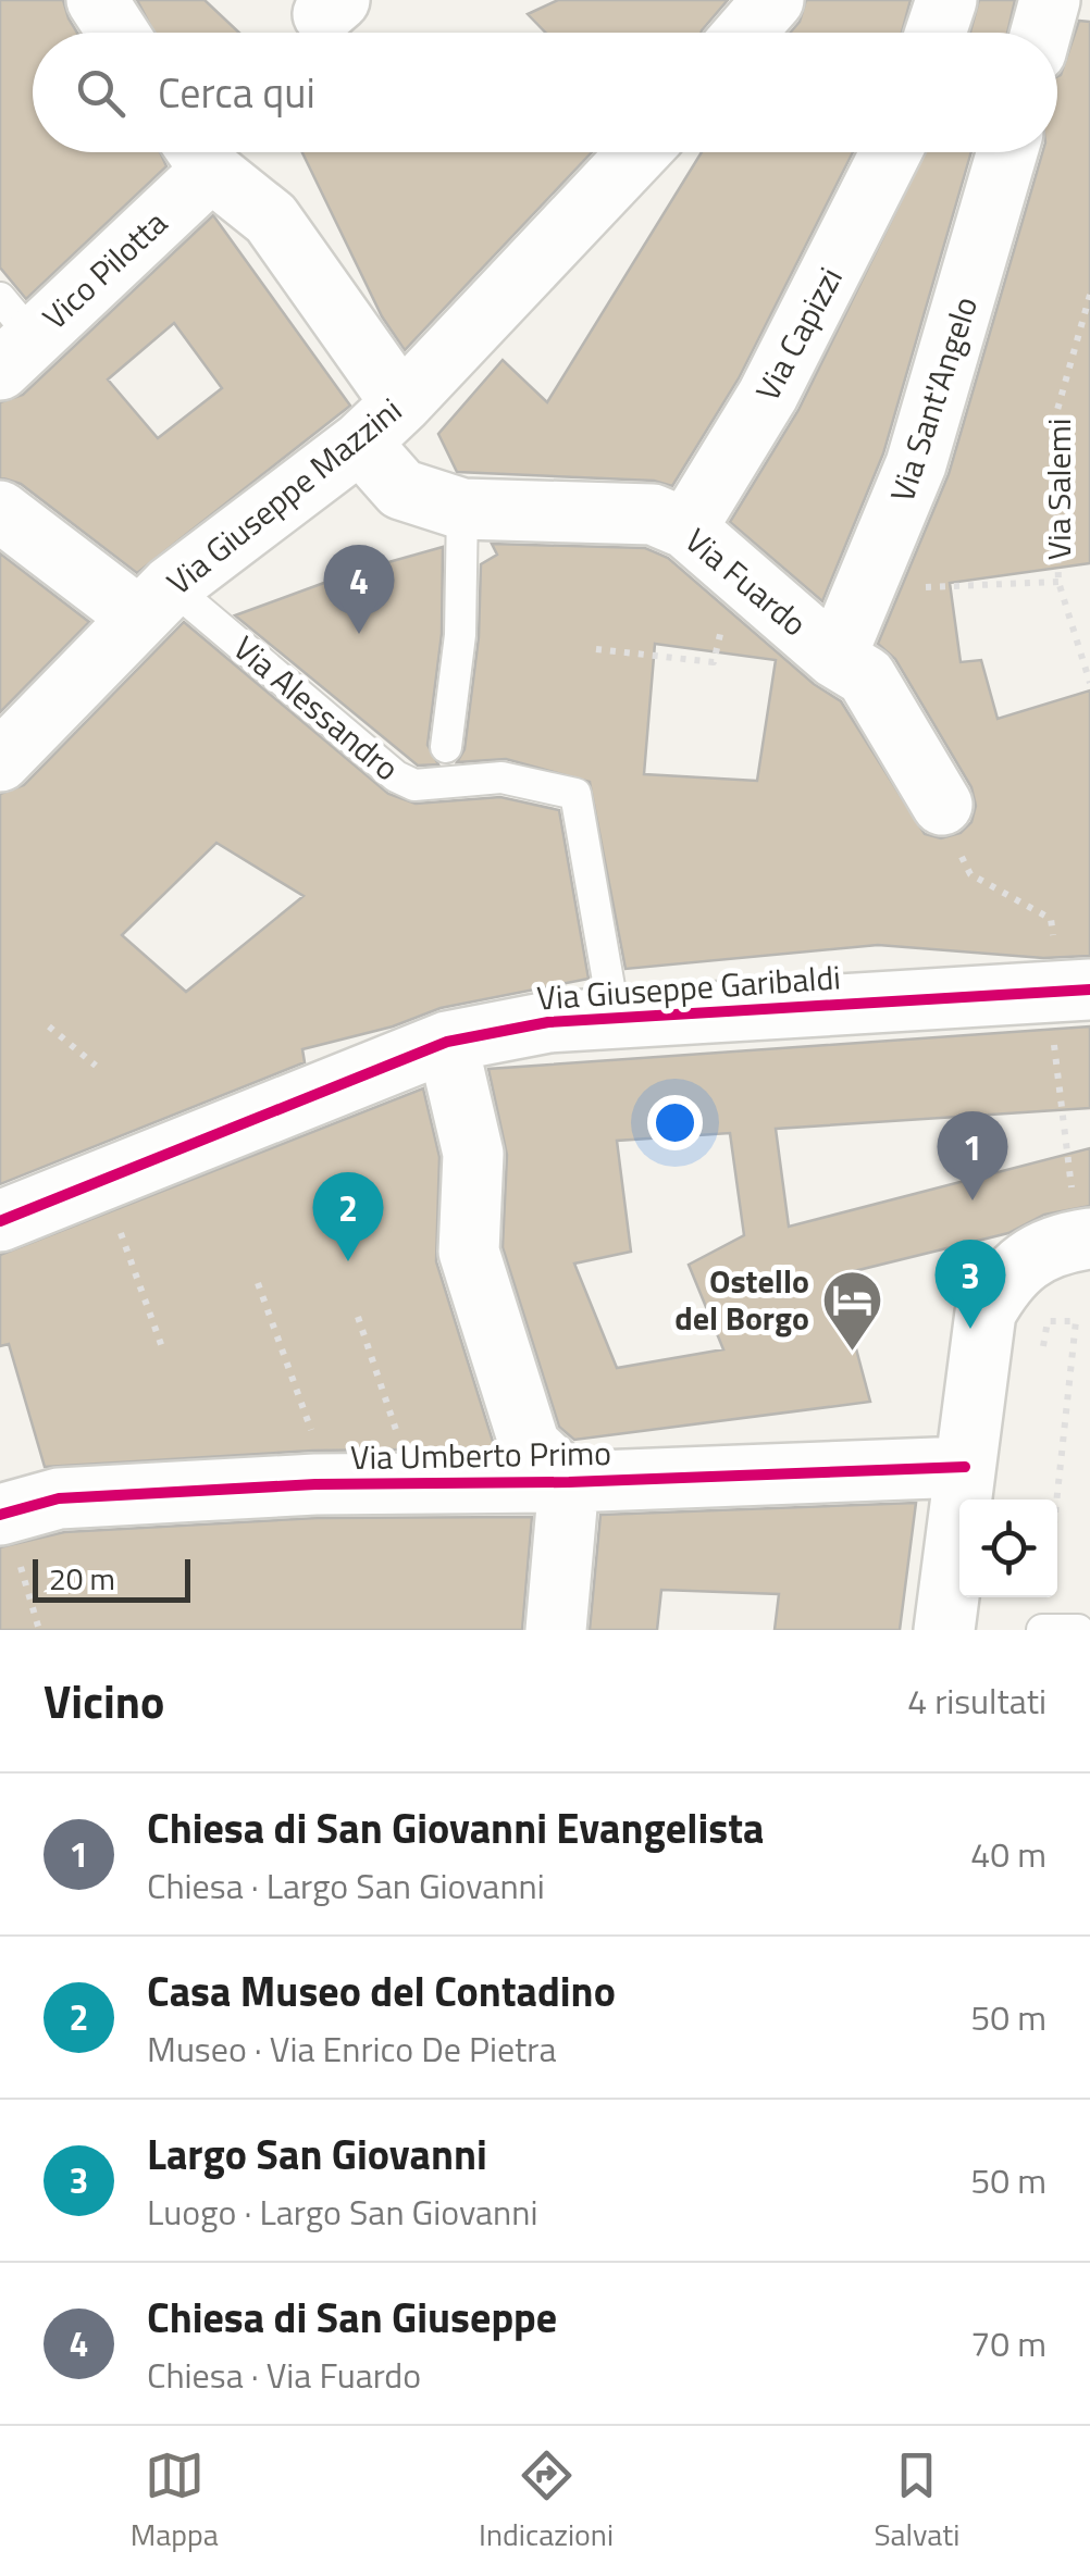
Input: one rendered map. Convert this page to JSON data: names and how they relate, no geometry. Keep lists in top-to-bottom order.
{
  "streets": {
    "street": [
      "Vico Pilotta",
      "Via Capizzi",
      "Via Sant'Angelo",
      "Via Giuseppe Mazzini",
      "Via Fuardo",
      "Via Giuseppe Garibaldi",
      "Via Umberto Primo"
    ],
    "lane": ["Via Alessandro"],
    "path": ["Via Salemi"]
  },
  "crossings": [
    ["Vico Pilotta", "Via Fuardo"],
    ["Via Capizzi", "Via Fuardo"],
    ["Via Sant'Angelo", "Via Fuardo"],
    ["Via Giuseppe Mazzini", "Via Fuardo"],
    ["Via Giuseppe Mazzini", "Via Alessandro"],
    ["Via Alessandro", "Via Giuseppe Garibaldi"]
  ],
  "places": {
    "hotel": ["Ostello del Borgo"]
  },
  "scale_bar": "20 m",
  "page": {
    "search": "Cerca qui",
    "pins": [
      "4",
      "1",
      "2",
      "3"
    ],
    "scale": "20 m",
    "heading": ["Vicino", "4 risultati"],
    "list": [
      {
        "mark": "1",
        "name": "Chiesa di San Giovanni Evangelista",
        "note": "Chiesa · Largo San Giovanni",
        "value": "40 m"
      },
      {
        "mark": "2",
        "name": "Casa Museo del Contadino",
        "note": "Museo · Via Enrico De Pietra",
        "value": "50 m"
      },
      {
        "mark": "3",
        "name": "Largo San Giovanni",
        "note": "Luogo · Largo San Giovanni",
        "value": "50 m"
      },
      {
        "mark": "4",
        "name": "Chiesa di San Giuseppe",
        "note": "Chiesa · Via Fuardo",
        "value": "70 m"
      }
    ],
    "nav": ["Mappa", "Indicazioni", "Salvati"]
  }
}
